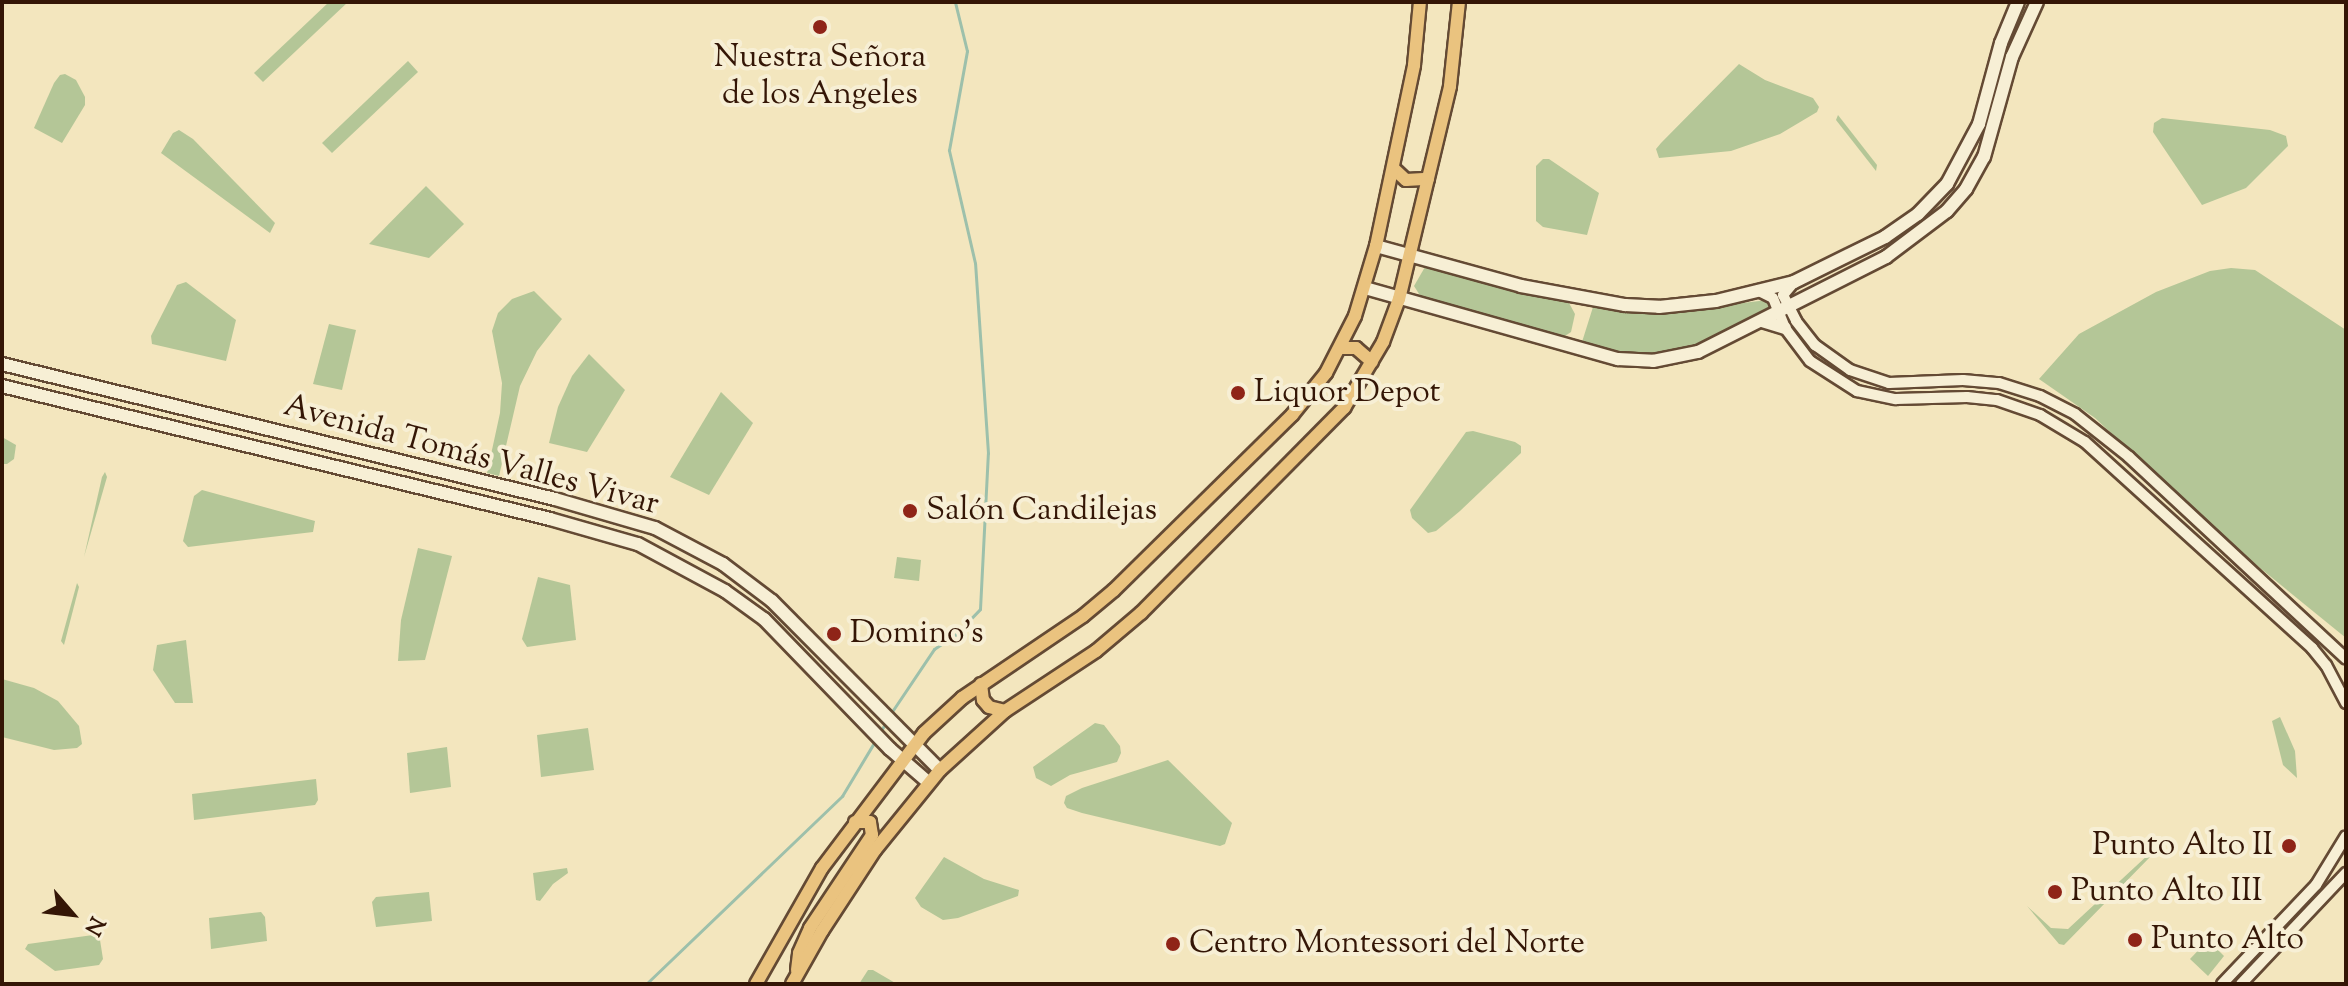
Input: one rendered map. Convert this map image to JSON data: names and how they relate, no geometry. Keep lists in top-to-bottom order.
{
  "streets": {
    "main road": ["Avenida Tomás Valles Vivar"]
  },
  "places": [
    "Nuestra Señora de los Angeles",
    "Liquor Depot",
    "Salón Candilejas",
    "Domino's",
    "Punto Alto II",
    "Punto Alto III",
    "Punto Alto",
    "Centro Montessori del Norte"
  ],
  "north": "bottom right"
}
